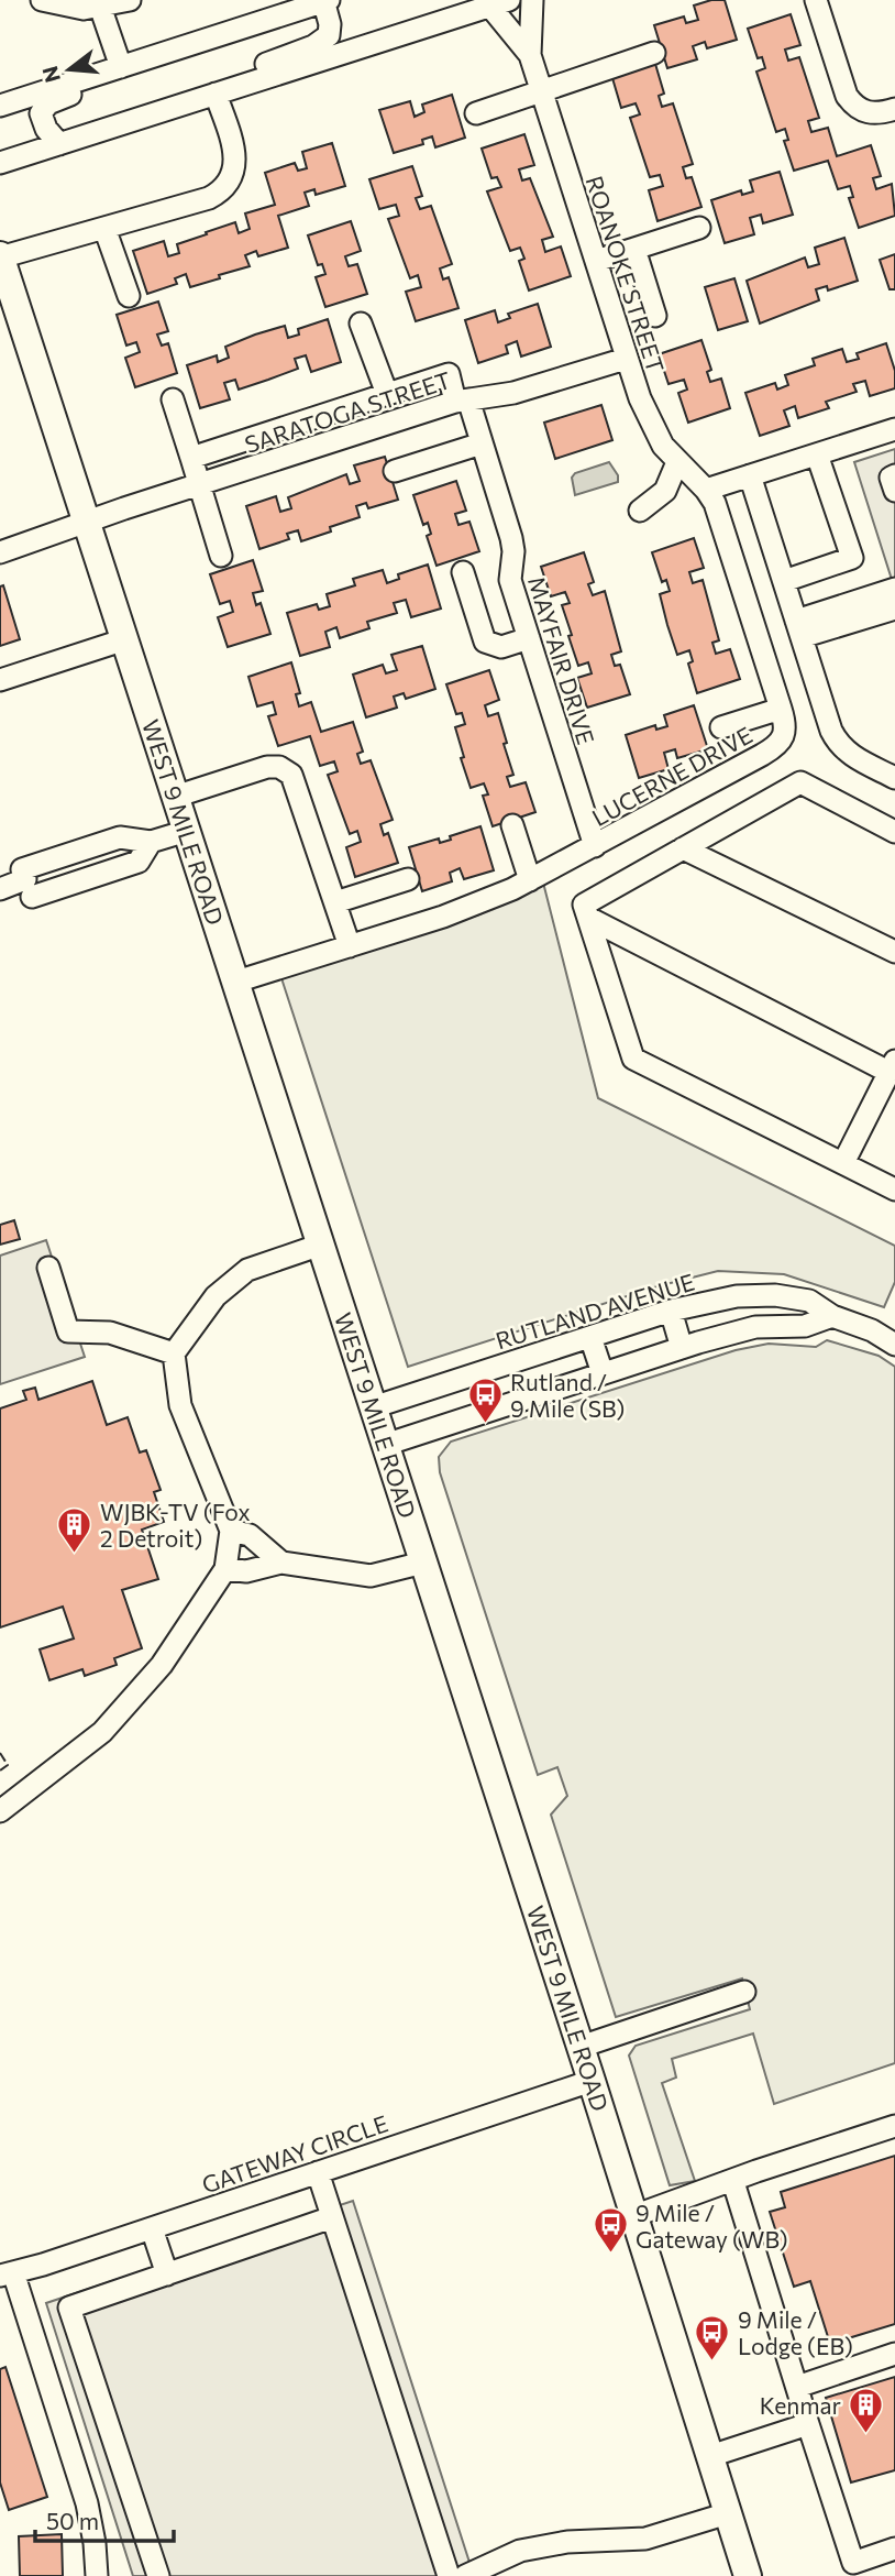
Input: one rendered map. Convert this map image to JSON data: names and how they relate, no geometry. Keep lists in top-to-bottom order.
{
  "streets": {
    "main road": ["WEST 9 MILE ROAD"],
    "street": [
      "ROANOKE STREET",
      "SARATOGA STREET",
      "MAYFAIR DRIVE",
      "LUCERNE DRIVE",
      "RUTLAND AVENUE",
      "GATEWAY CIRCLE"
    ]
  },
  "crossings": [
    ["ROANOKE STREET", "SARATOGA STREET"],
    ["ROANOKE STREET", "LUCERNE DRIVE"],
    ["SARATOGA STREET", "MAYFAIR DRIVE"],
    ["SARATOGA STREET", "WEST 9 MILE ROAD"],
    ["MAYFAIR DRIVE", "LUCERNE DRIVE"],
    ["LUCERNE DRIVE", "WEST 9 MILE ROAD"],
    ["WEST 9 MILE ROAD", "RUTLAND AVENUE"],
    ["WEST 9 MILE ROAD", "GATEWAY CIRCLE"]
  ],
  "places": {
    "bus stop": ["Rutland / 9 Mile (SB)", "9 Mile / Gateway (WB)", "9 Mile / Lodge (EB)"],
    "building": ["WJBK-TV (Fox 2 Detroit)", "Kenmar"]
  },
  "scale_bar": "50 m",
  "north": "left"
}
